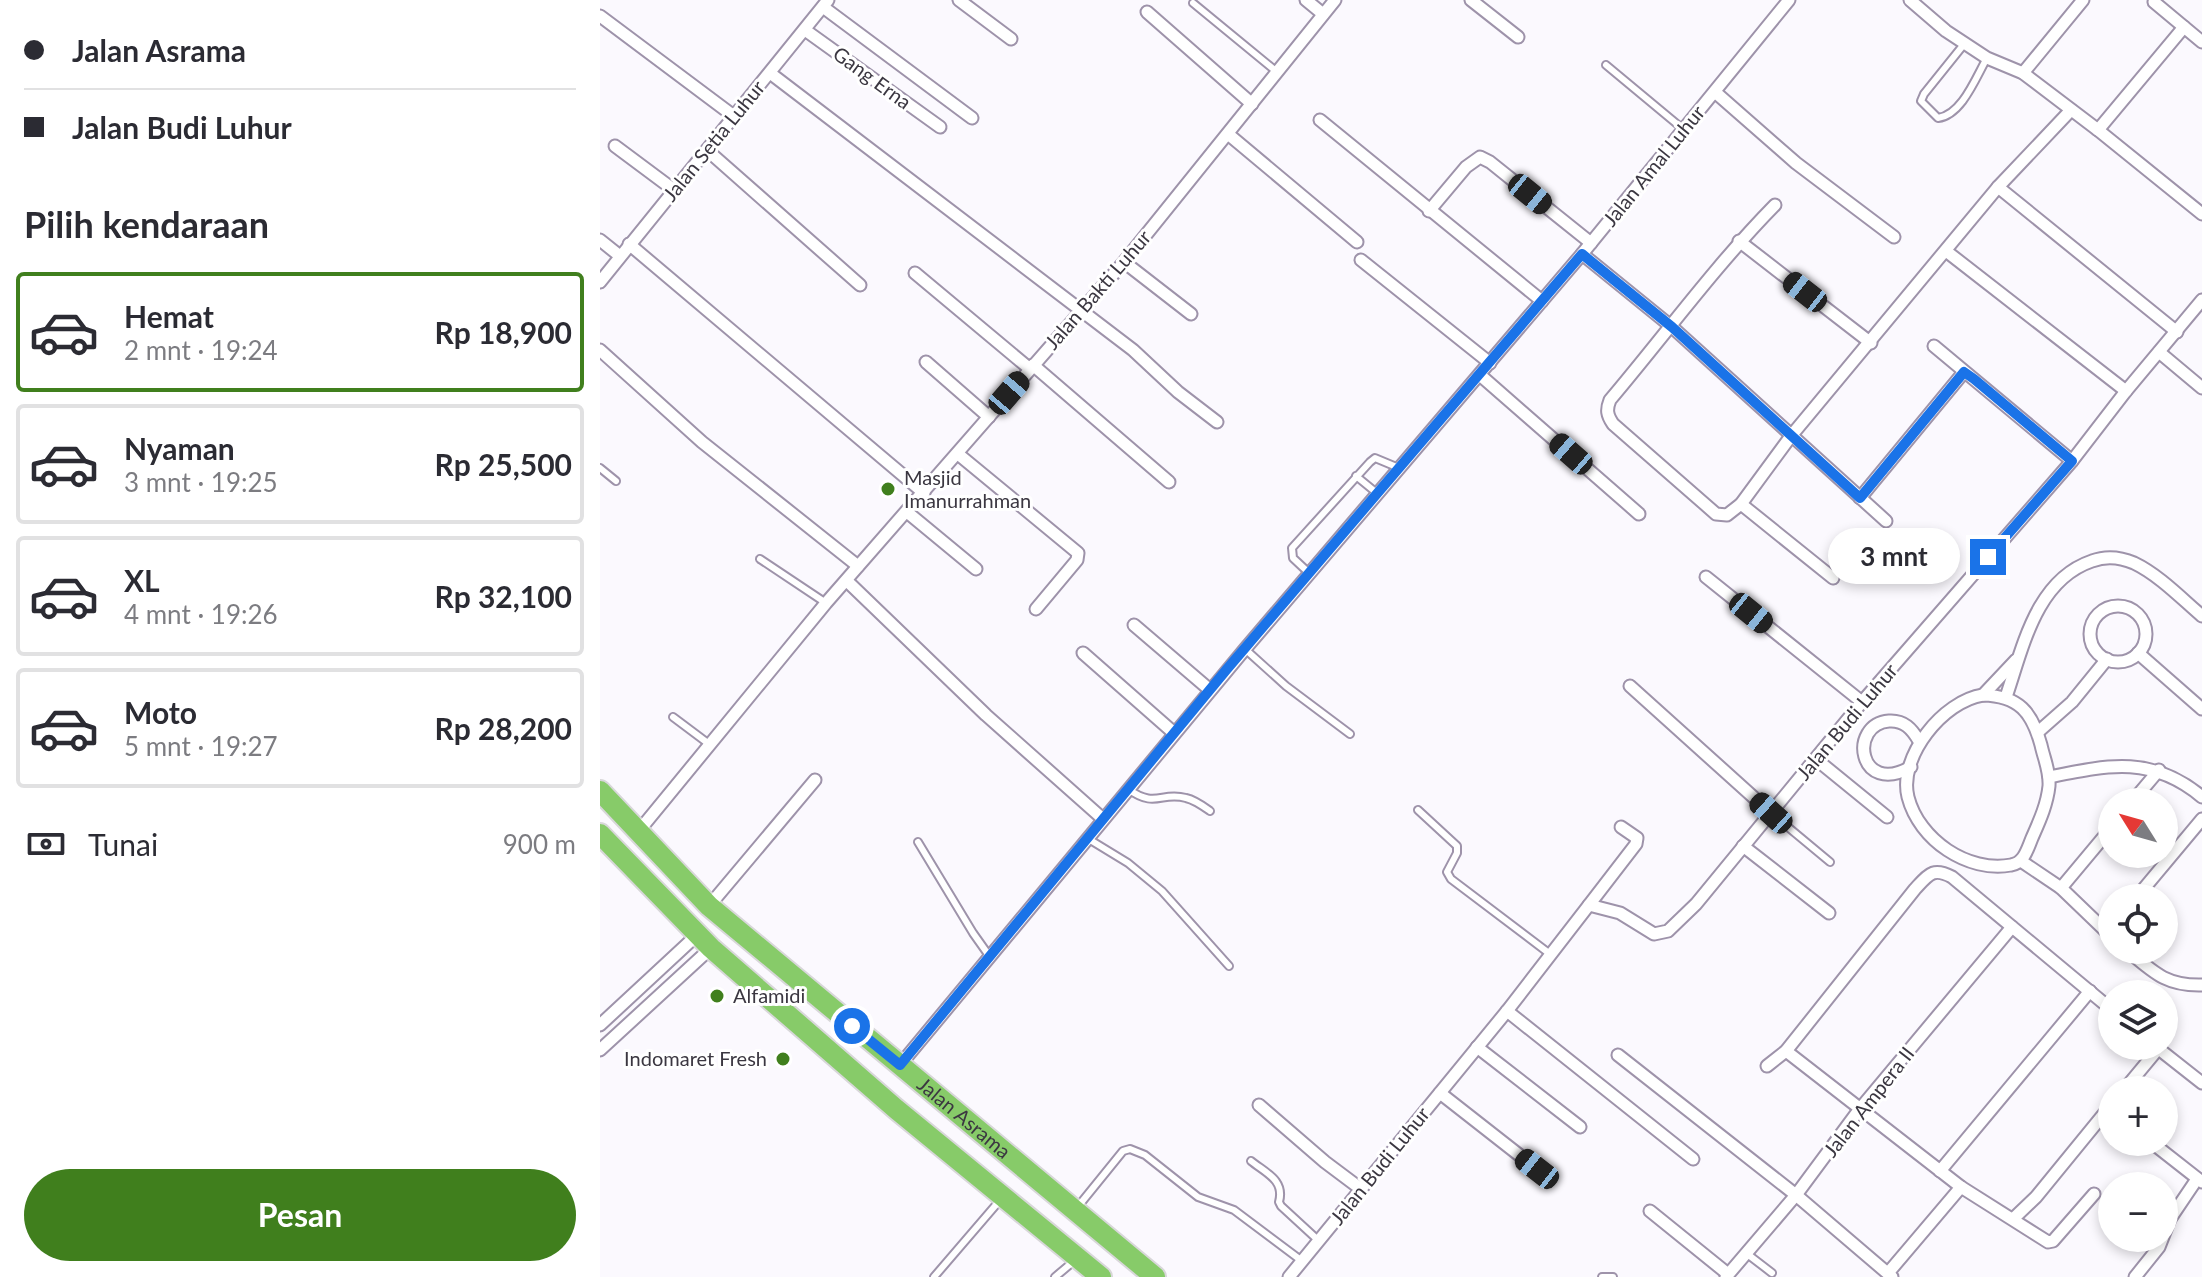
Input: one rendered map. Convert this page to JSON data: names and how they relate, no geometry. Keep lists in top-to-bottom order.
{
  "streets": {
    "highway": ["Jalan Asrama"],
    "street": [
      "Gang Erna",
      "Jalan Setia Luhur",
      "Jalan Amal Luhur",
      "Jalan Bakti Luhur",
      "Jalan Budi Luhur",
      "Jalan Ampera II"
    ]
  },
  "crossings": [
    ["Gang Erna", "Jalan Setia Luhur"],
    ["Jalan Amal Luhur", "Jalan Asrama"],
    ["Jalan Bakti Luhur", "Jalan Asrama"]
  ],
  "places": ["Masjid Imanurrahman", "Alfamidi", "Indomaret Fresh"],
  "north": "top left",
  "page": {
    "banner": ["Jalan Asrama", "Jalan Budi Luhur"],
    "heading": "Pilih kendaraan",
    "list": [
      {
        "name": "Hemat",
        "note": "2 mnt · 19:24",
        "value": "Rp 18,900"
      },
      {
        "name": "Nyaman",
        "note": "3 mnt · 19:25",
        "value": "Rp 25,500"
      },
      {
        "name": "XL",
        "note": "4 mnt · 19:26",
        "value": "Rp 32,100"
      },
      {
        "name": "Moto",
        "note": "5 mnt · 19:27",
        "value": "Rp 28,200"
      }
    ],
    "bubble": "3 mnt",
    "map_buttons": ["+", "−"],
    "pay": ["Tunai", "900 m"],
    "buttons": "Pesan"
  }
}
